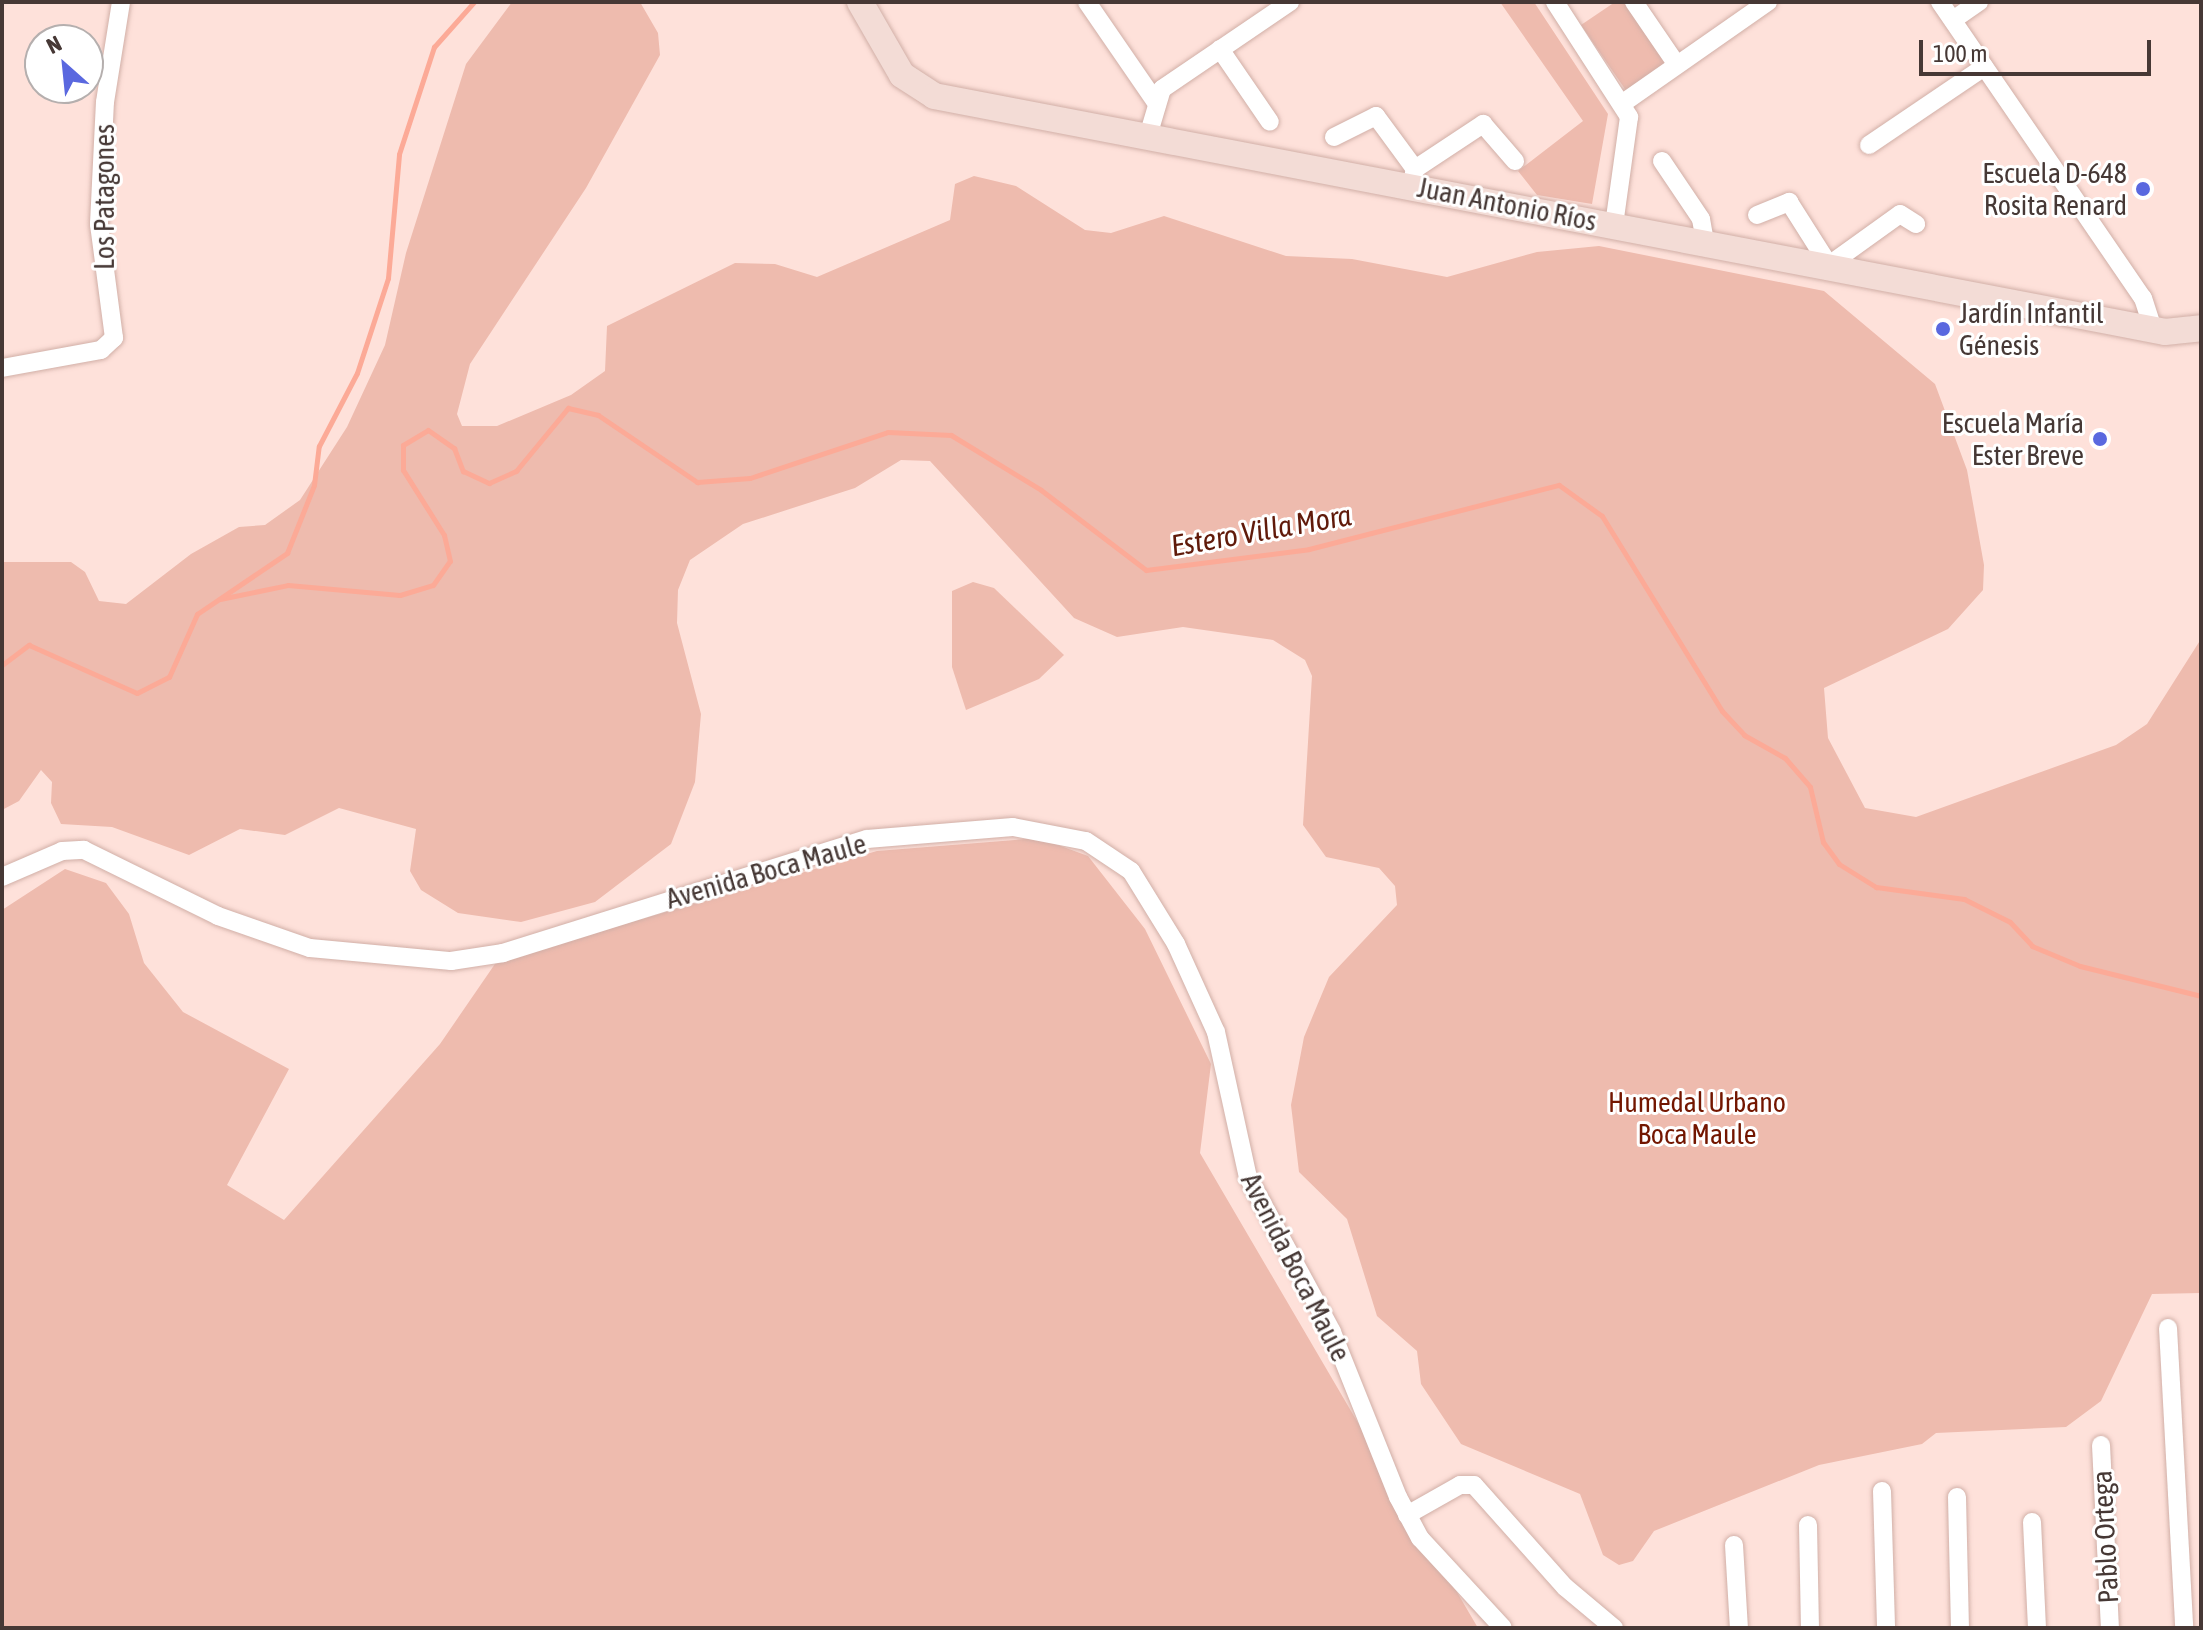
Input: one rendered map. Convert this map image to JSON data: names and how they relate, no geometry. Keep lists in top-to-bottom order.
{
  "streets": {
    "street": [
      "Los Patagones",
      "Juan Antonio Ríos",
      "Avenida Boca Maule",
      "Pablo Ortega"
    ]
  },
  "water": ["Estero Villa Mora"],
  "parks": ["Humedal Urbano Boca Maule"],
  "places": ["Escuela D-648 Rosita Renard", "Jardín Infantil Génesis", "Escuela María Ester Breve"],
  "scale_bar": "100 m",
  "north": "top left"
}
